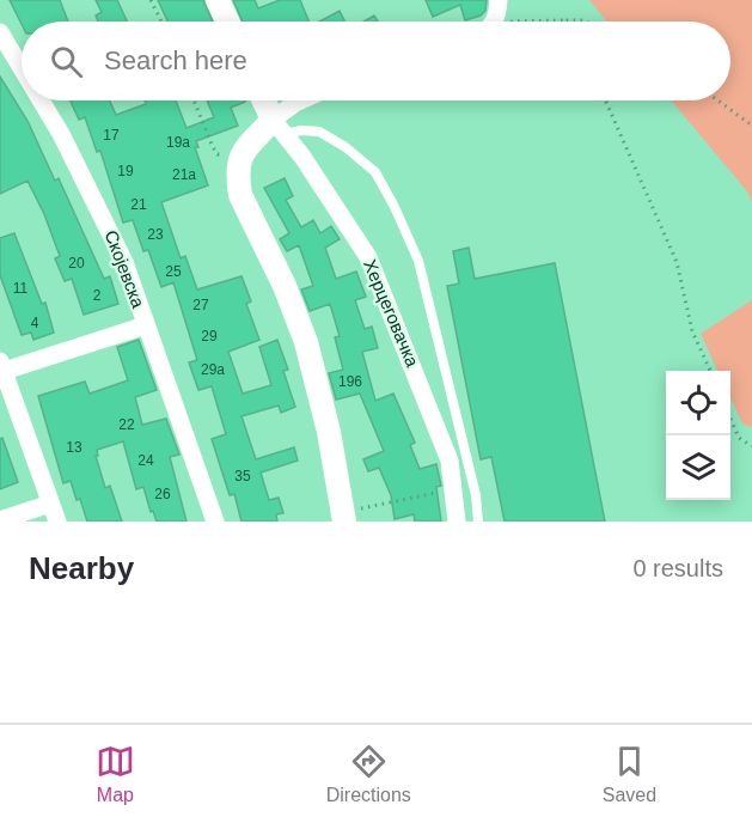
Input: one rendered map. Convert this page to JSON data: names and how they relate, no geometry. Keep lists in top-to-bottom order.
{
  "streets": {
    "street": ["Скојевска", "Херцеговачка"]
  },
  "house_numbers": [
    "17",
    "19a",
    "19",
    "21a",
    "21",
    "23",
    "20",
    "25",
    "11",
    "2",
    "27",
    "4",
    "29",
    "29a",
    "196",
    "22",
    "13",
    "24",
    "35",
    "26"
  ],
  "page": {
    "search": "Search here",
    "heading": ["Nearby", "0 results"],
    "nav": ["Map", "Directions", "Saved"]
  }
}
